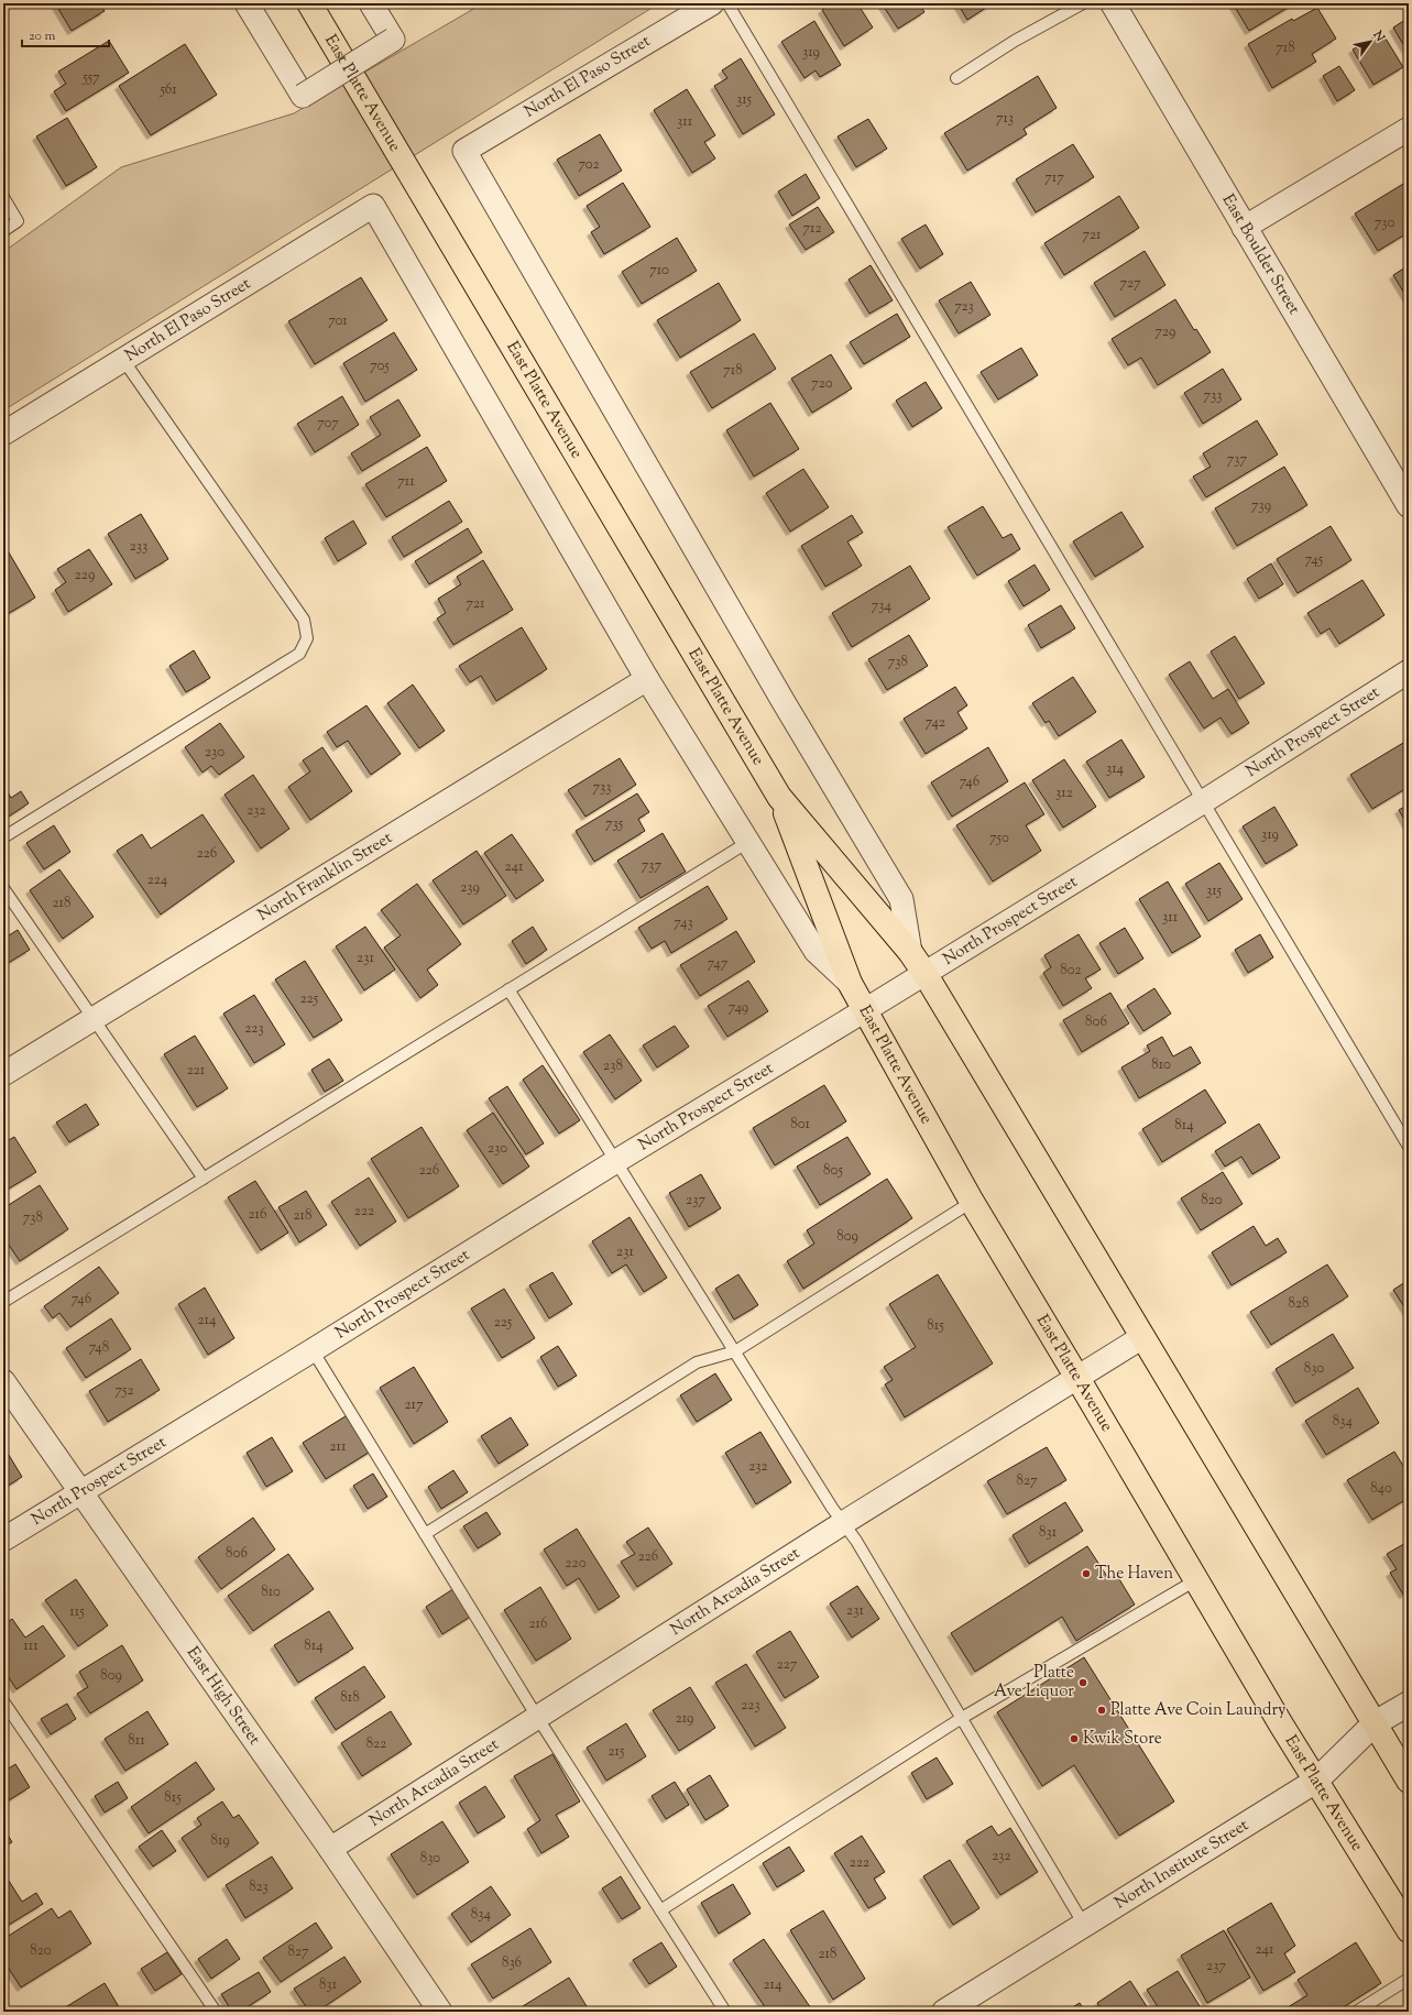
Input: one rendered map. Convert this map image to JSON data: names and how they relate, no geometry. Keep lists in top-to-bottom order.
{
  "streets": {
    "main road": ["East Platte Avenue"],
    "street": [
      "North El Paso Street",
      "East Boulder Street",
      "North Prospect Street",
      "North Franklin Street",
      "North Arcadia Street",
      "East High Street",
      "North Institute Street"
    ]
  },
  "crossings": [
    ["North El Paso Street", "East Platte Avenue"],
    ["North El Paso Street", "North Franklin Street"],
    ["East Platte Avenue", "North Prospect Street"],
    ["East Platte Avenue", "North Arcadia Street"],
    ["East Platte Avenue", "North Institute Street"],
    ["North Prospect Street", "East High Street"],
    ["North Arcadia Street", "East High Street"]
  ],
  "places": [
    "The Haven",
    "Platte Ave Liquor",
    "Platte Ave Coin Laundry",
    "Kwik Store"
  ],
  "house_numbers": [
    "718",
    "319",
    "557",
    "561",
    "315",
    "713",
    "311",
    "702",
    "717",
    "730",
    "712",
    "721",
    "710",
    "727",
    "723",
    "701",
    "729",
    "705",
    "718",
    "720",
    "733",
    "707",
    "737",
    "711",
    "739",
    "233",
    "745",
    "229",
    "721",
    "734",
    "738",
    "742",
    "230",
    "314",
    "746",
    "733",
    "312",
    "232",
    "735",
    "319",
    "750",
    "226",
    "737",
    "241",
    "224",
    "239",
    "315",
    "218",
    "311",
    "743",
    "231",
    "747",
    "802",
    "225",
    "749",
    "806",
    "223",
    "810",
    "238",
    "221",
    "801",
    "814",
    "230",
    "226",
    "805",
    "237",
    "820",
    "222",
    "216",
    "218",
    "738",
    "809",
    "231",
    "746",
    "828",
    "214",
    "225",
    "815",
    "748",
    "830",
    "752",
    "217",
    "834",
    "211",
    "232",
    "827",
    "840",
    "831",
    "806",
    "226",
    "220",
    "810",
    "231",
    "115",
    "216",
    "111",
    "814",
    "227",
    "809",
    "818",
    "223",
    "219",
    "811",
    "822",
    "215",
    "815",
    "819",
    "232",
    "830",
    "222",
    "823",
    "834",
    "241",
    "820",
    "827",
    "218",
    "836",
    "237",
    "831",
    "214"
  ],
  "scale_bar": "20 m",
  "north": "top right"
}
